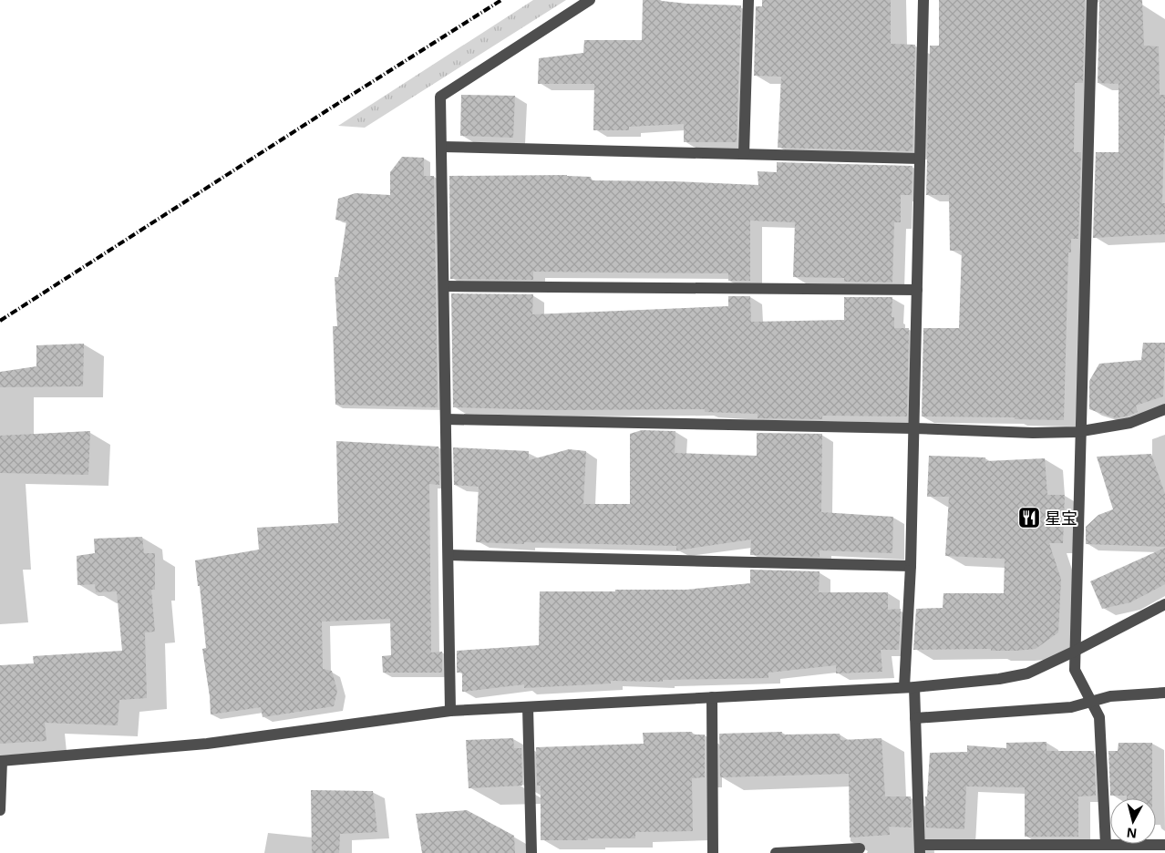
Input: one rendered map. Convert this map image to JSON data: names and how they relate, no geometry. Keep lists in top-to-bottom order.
{
  "places": {
    "restaurant": ["星宝"]
  },
  "north": "bottom"
}
